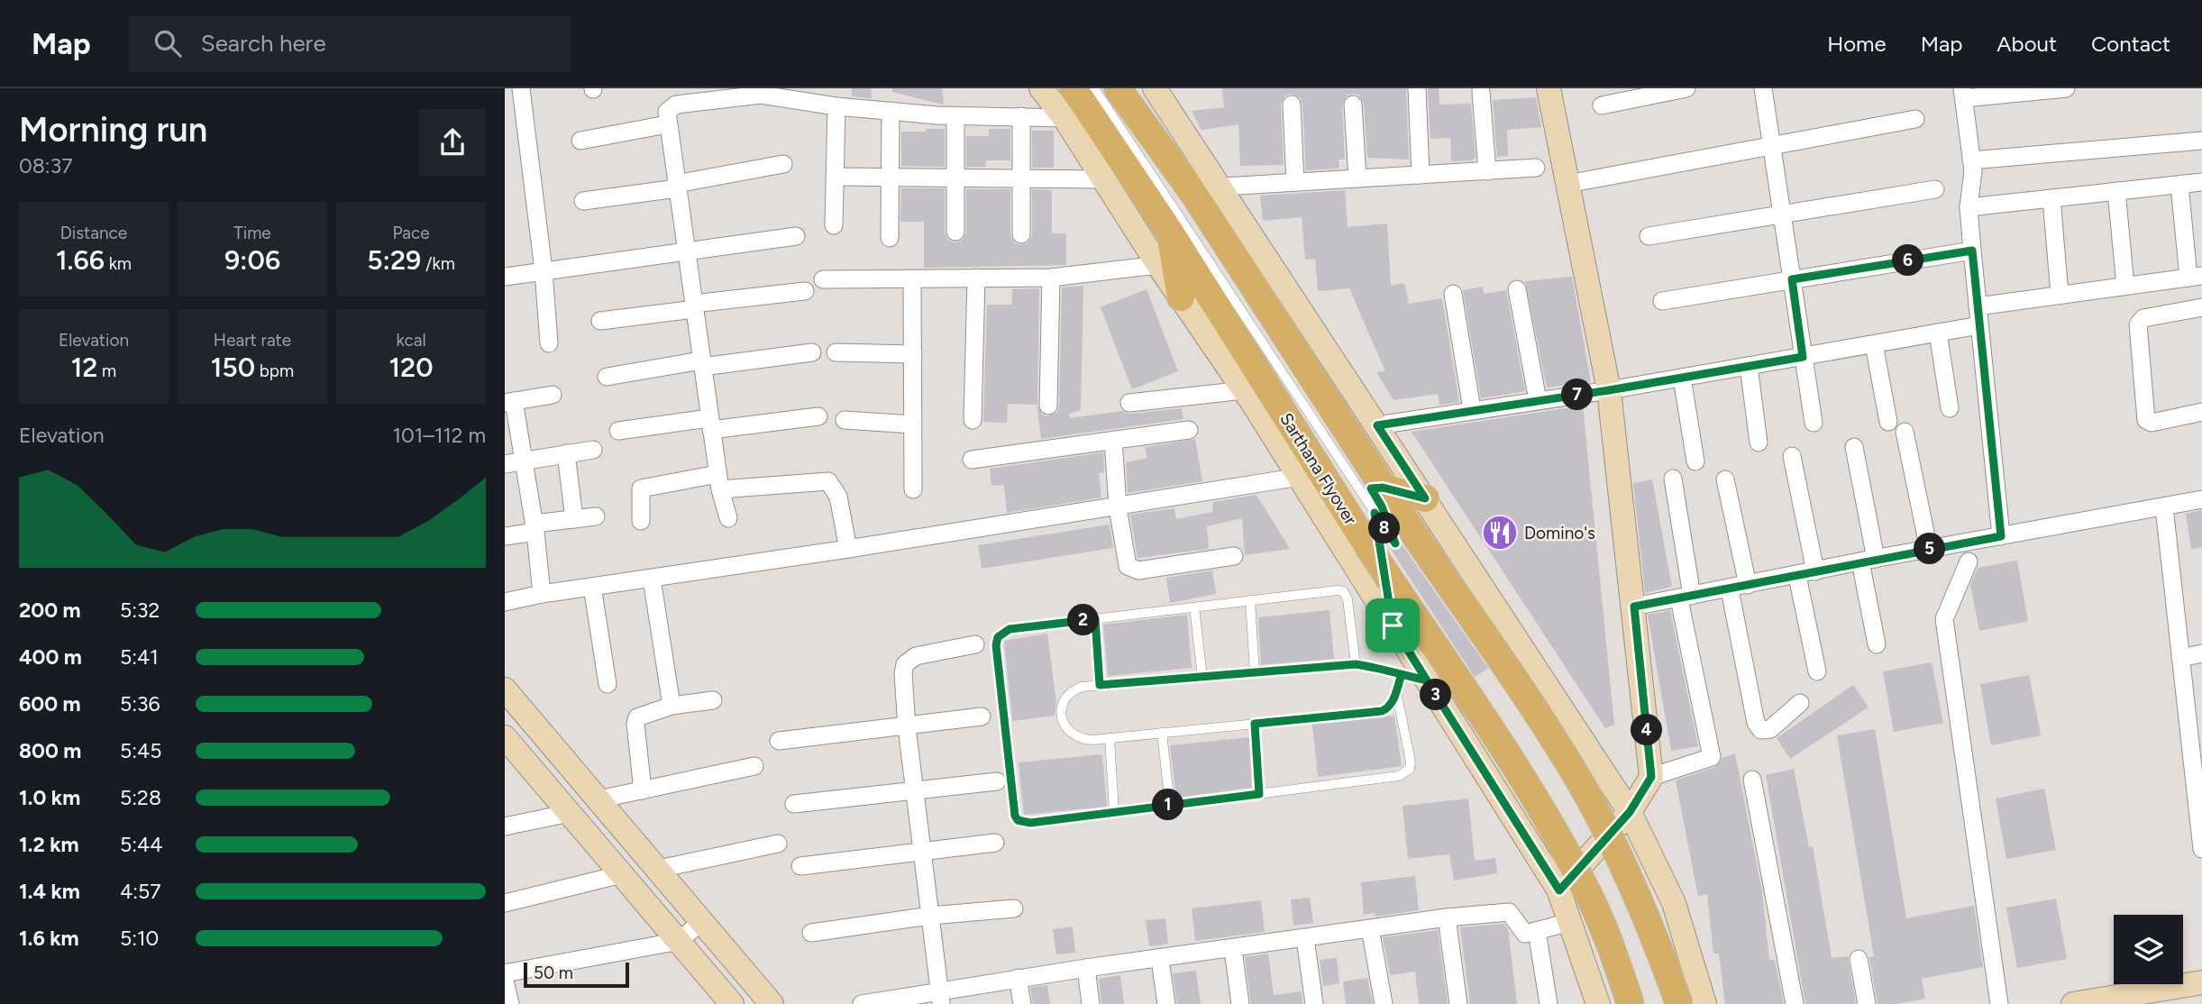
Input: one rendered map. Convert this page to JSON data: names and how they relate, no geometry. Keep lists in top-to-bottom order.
{
  "streets": {
    "main road": ["Sarthana Flyover"]
  },
  "places": {
    "restaurant": ["Domino's"]
  },
  "scale_bar": "50 m",
  "page": {
    "header": "Map",
    "search": "Search here",
    "nav": [
      "Home",
      "Map",
      "About",
      "Contact"
    ],
    "heading": ["Morning run", "08:37"],
    "stats": [
      ["Distance", "1.66 km"],
      ["Time", "9:06"],
      ["Pace", "5:29 /km"],
      ["Elevation", "12 m"],
      ["Heart rate", "150 bpm"],
      ["kcal", "120"]
    ],
    "pins": [
      "6",
      "7",
      "8",
      "5",
      "2",
      "3",
      "4",
      "1"
    ],
    "chart": ["Elevation", "101–112 m"],
    "list": [
      {
        "name": "200 m",
        "note": "5:32"
      },
      {
        "name": "400 m",
        "note": "5:41"
      },
      {
        "name": "600 m",
        "note": "5:36"
      },
      {
        "name": "800 m",
        "note": "5:45"
      },
      {
        "name": "1.0 km",
        "note": "5:28"
      },
      {
        "name": "1.2 km",
        "note": "5:44"
      },
      {
        "name": "1.4 km",
        "note": "4:57"
      },
      {
        "name": "1.6 km",
        "note": "5:10"
      }
    ],
    "scale": "50 m"
  }
}
